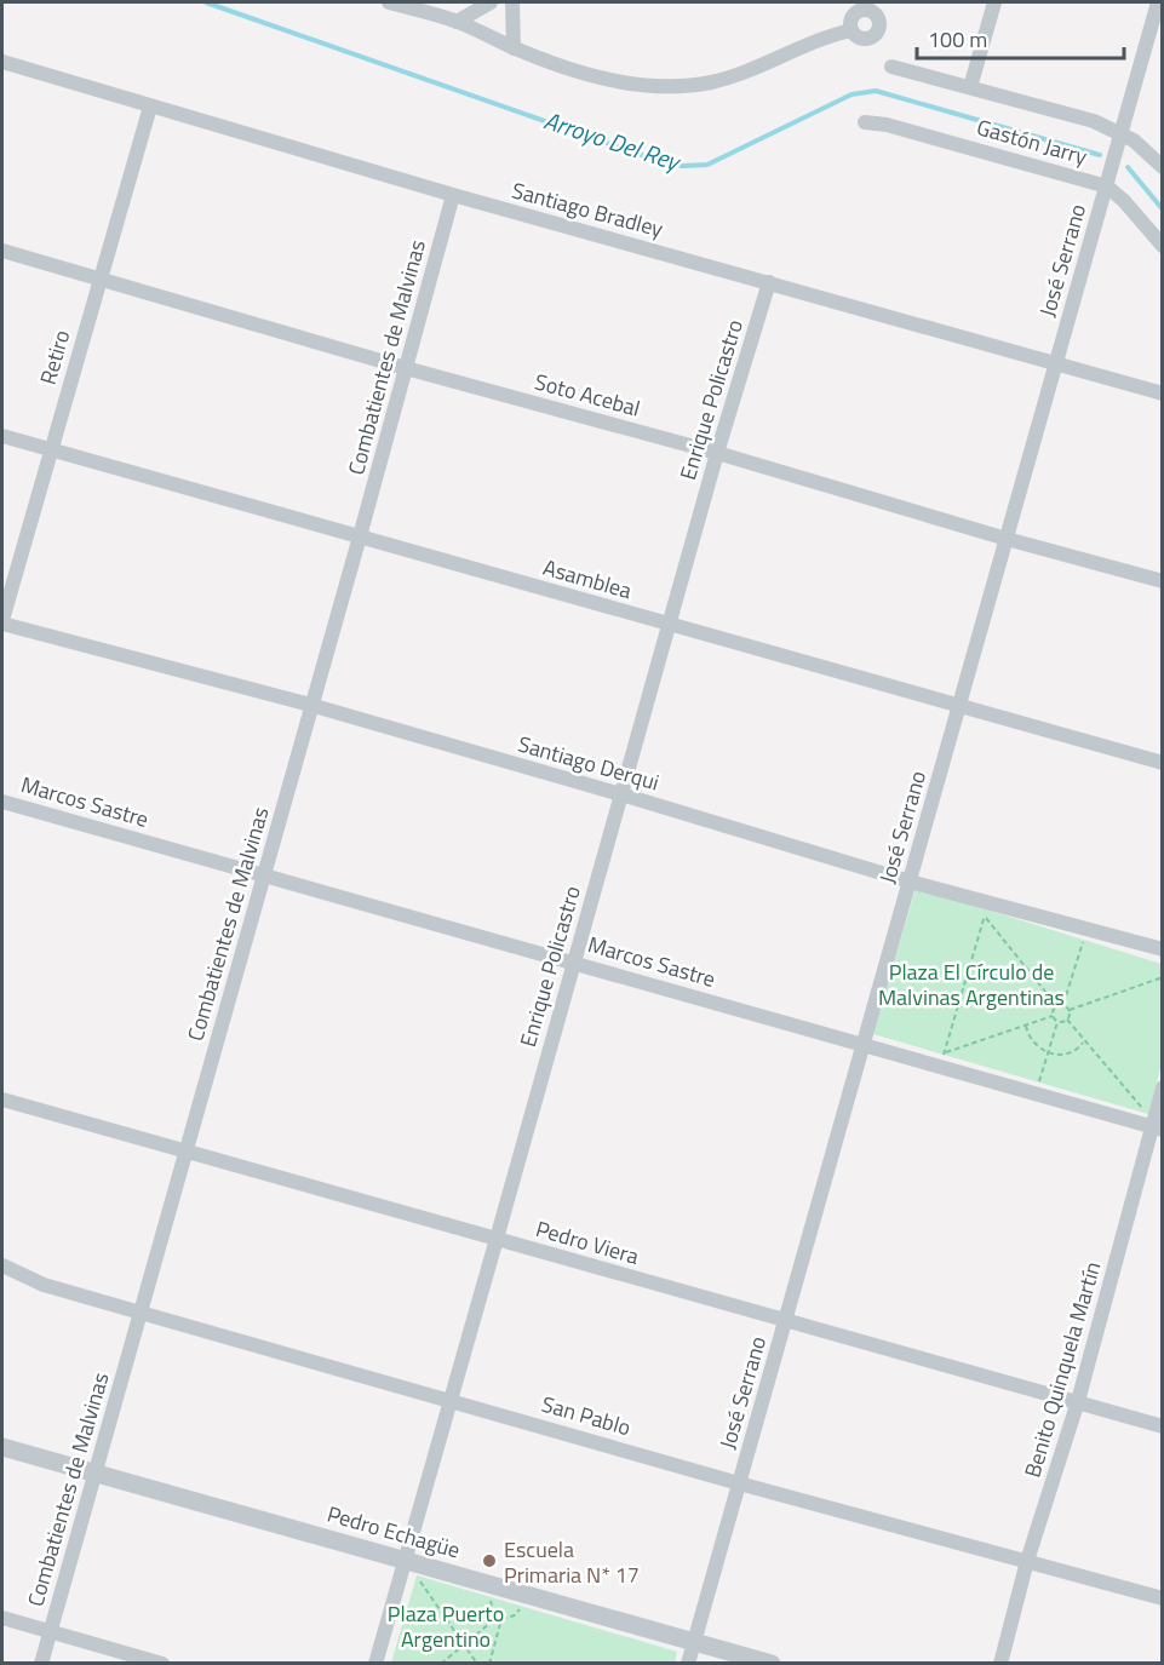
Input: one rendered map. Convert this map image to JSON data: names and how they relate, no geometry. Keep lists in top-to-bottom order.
{
  "streets": {
    "street": [
      "Gastón Jarry",
      "Santiago Bradley",
      "José Serrano",
      "Retiro",
      "Combatientes de Malvinas",
      "Soto Acebal",
      "Enrique Policastro",
      "Asamblea",
      "Santiago Derqui",
      "Marcos Sastre",
      "Pedro Viera",
      "Benito Quinquela Martín",
      "San Pablo",
      "Pedro Echagüe"
    ]
  },
  "crossings": [
    ["Gastón Jarry", "José Serrano"],
    ["Santiago Bradley", "José Serrano"],
    ["Santiago Bradley", "Retiro"],
    ["Santiago Bradley", "Combatientes de Malvinas"],
    ["Santiago Bradley", "Enrique Policastro"],
    ["José Serrano", "Soto Acebal"],
    ["José Serrano", "Asamblea"],
    ["José Serrano", "Santiago Derqui"],
    ["José Serrano", "Marcos Sastre"],
    ["José Serrano", "Pedro Viera"],
    ["José Serrano", "San Pablo"],
    ["José Serrano", "Pedro Echagüe"],
    ["Retiro", "Soto Acebal"],
    ["Retiro", "Asamblea"],
    ["Retiro", "Santiago Derqui"],
    ["Combatientes de Malvinas", "Soto Acebal"],
    ["Combatientes de Malvinas", "Asamblea"],
    ["Combatientes de Malvinas", "Santiago Derqui"],
    ["Combatientes de Malvinas", "Marcos Sastre"],
    ["Combatientes de Malvinas", "Pedro Viera"],
    ["Combatientes de Malvinas", "San Pablo"],
    ["Combatientes de Malvinas", "Pedro Echagüe"],
    ["Soto Acebal", "Enrique Policastro"],
    ["Enrique Policastro", "Asamblea"],
    ["Enrique Policastro", "Santiago Derqui"],
    ["Enrique Policastro", "Marcos Sastre"],
    ["Enrique Policastro", "Pedro Viera"],
    ["Enrique Policastro", "San Pablo"],
    ["Enrique Policastro", "Pedro Echagüe"],
    ["Marcos Sastre", "Benito Quinquela Martín"],
    ["Pedro Viera", "Benito Quinquela Martín"],
    ["Benito Quinquela Martín", "San Pablo"]
  ],
  "water": ["Arroyo Del Rey"],
  "parks": ["Plaza El Círculo de Malvinas Argentinas", "Plaza Puerto Argentino"],
  "places": ["Escuela Primaria N* 17"],
  "scale_bar": "100 m"
}
